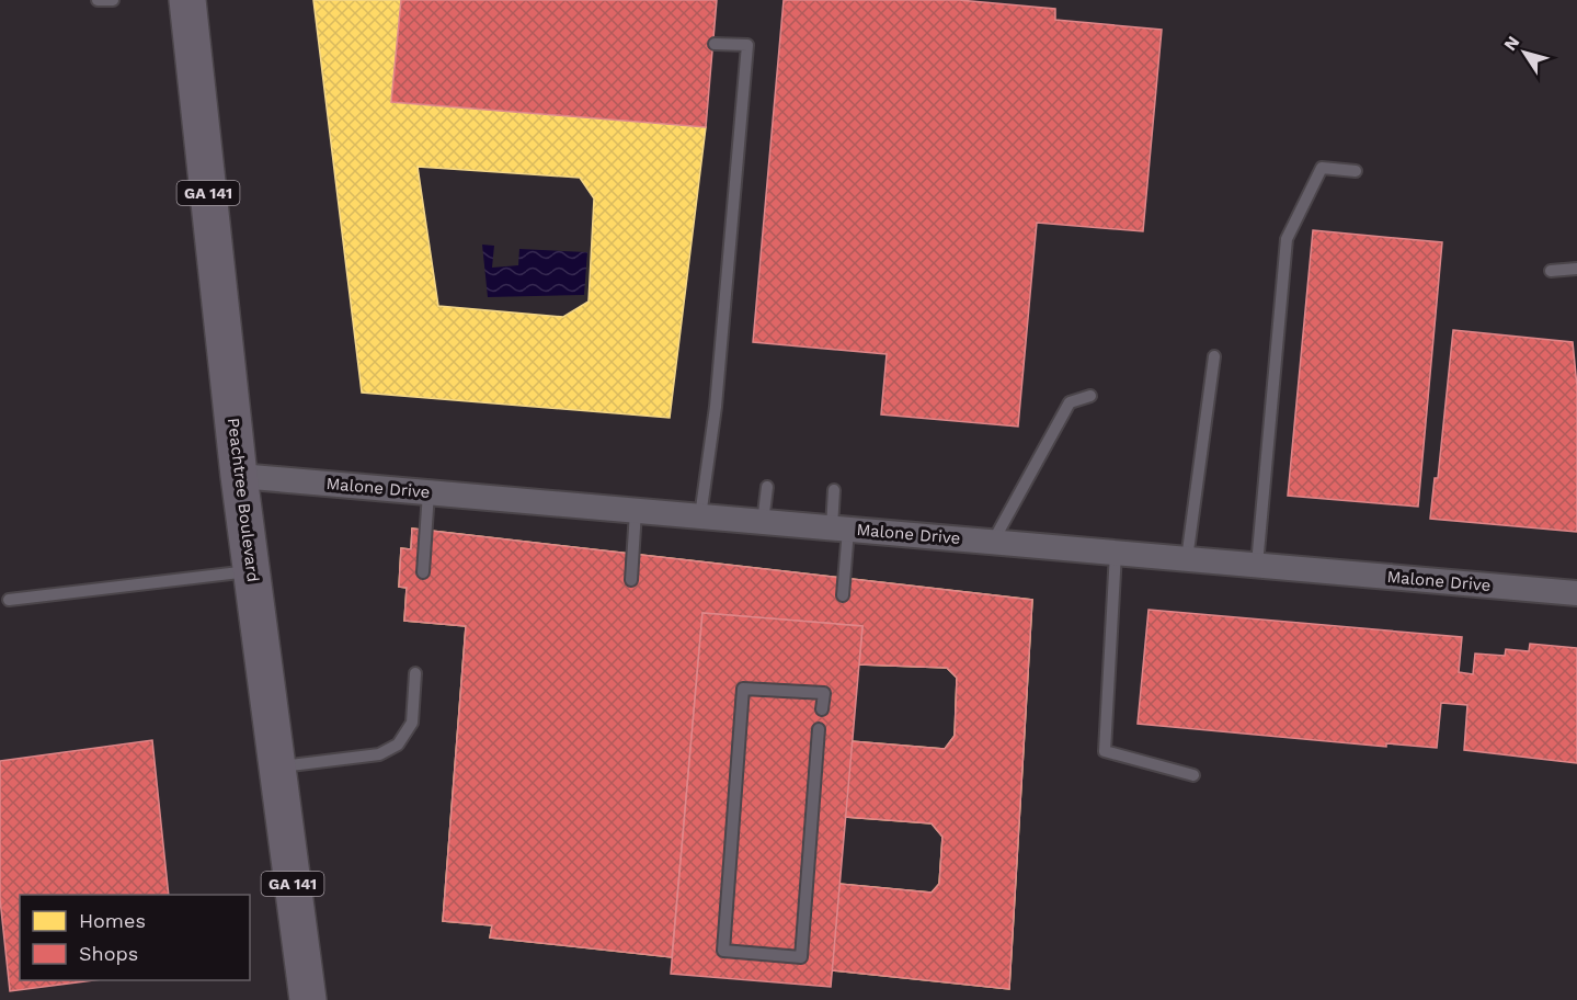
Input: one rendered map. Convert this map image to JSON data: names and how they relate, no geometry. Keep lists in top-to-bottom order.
{
  "streets": {
    "highway": ["GA 141", "Peachtree Boulevard"],
    "street": ["Malone Drive"]
  },
  "crossings": [
    ["Malone Drive", "Peachtree Boulevard"]
  ],
  "legend": ["Homes", "Shops"],
  "north": "top left"
}
